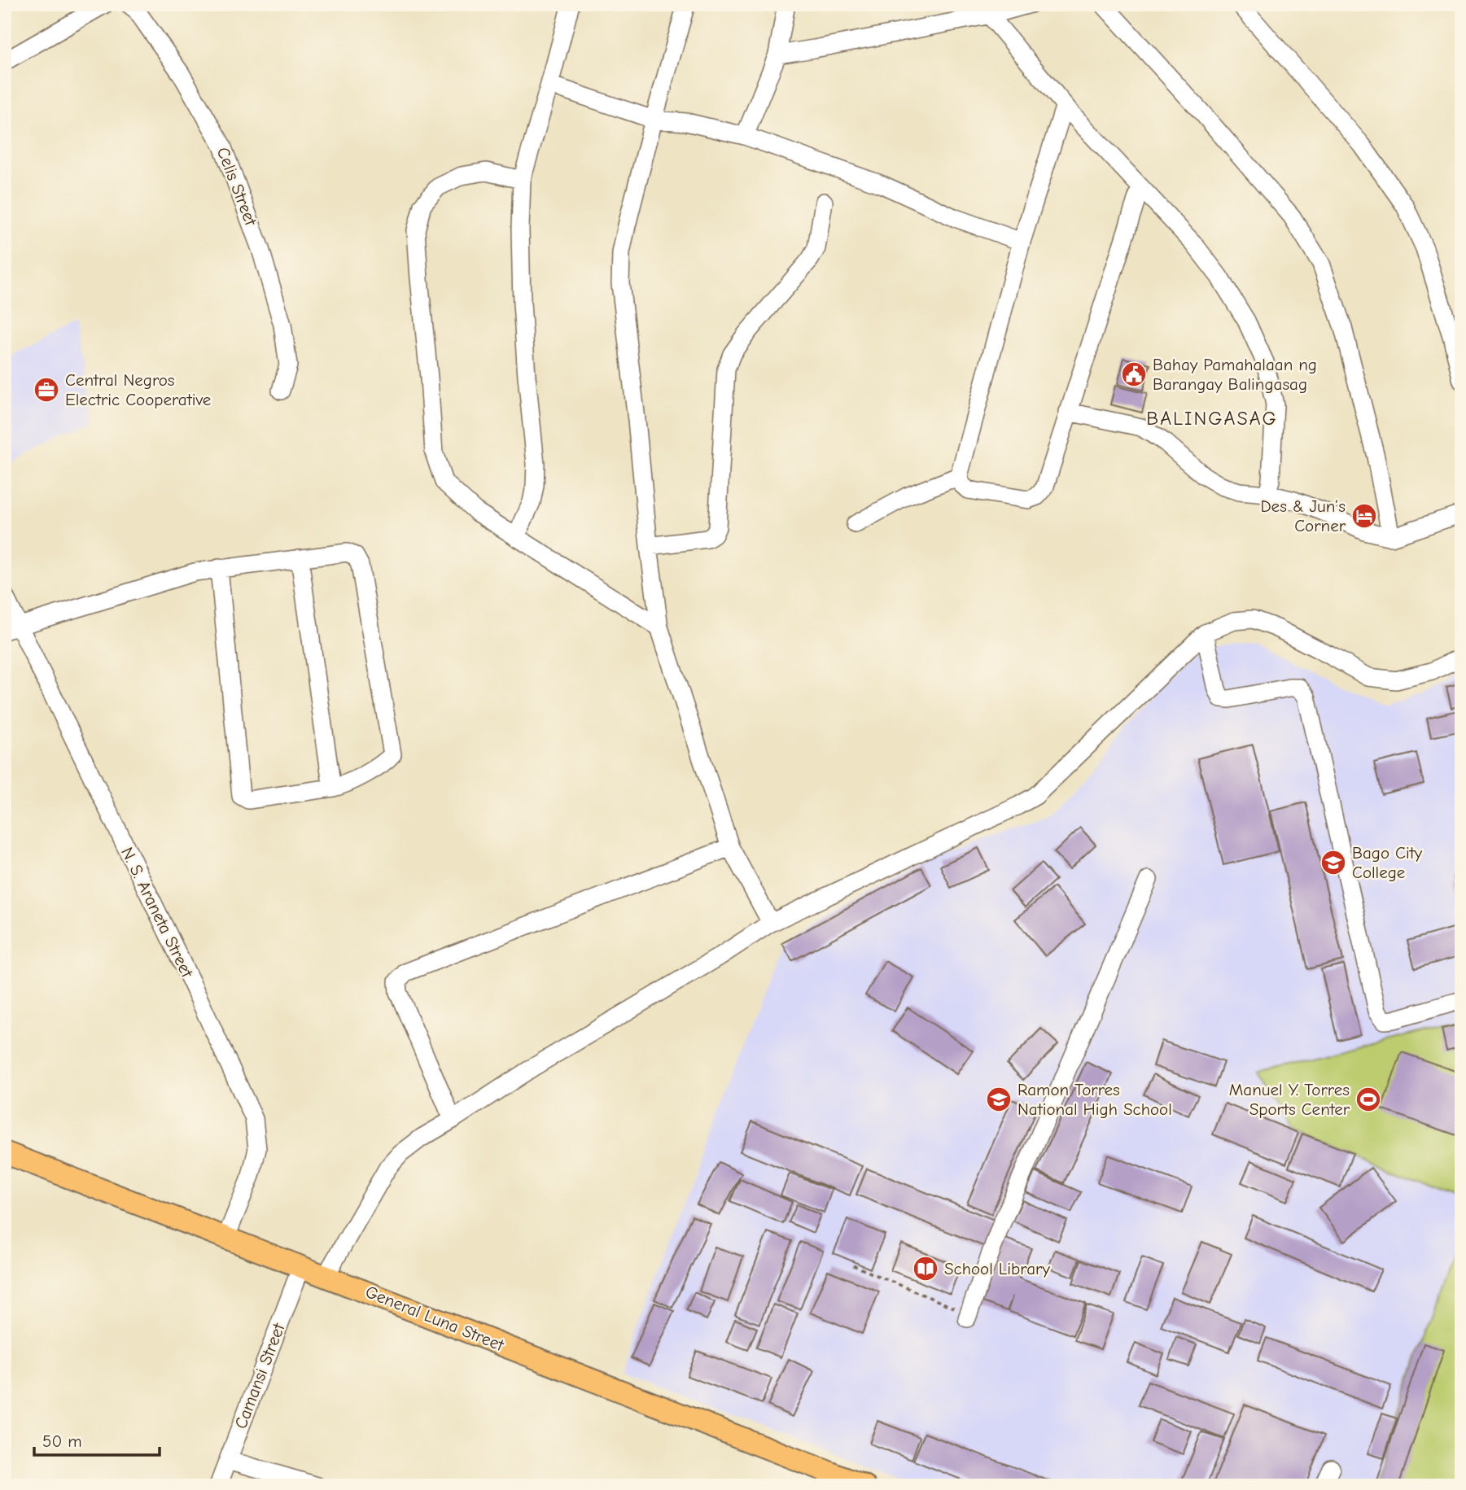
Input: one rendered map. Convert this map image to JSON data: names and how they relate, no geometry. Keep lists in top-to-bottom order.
{
  "streets": {
    "main road": ["General Luna Street"],
    "street": ["Celis Street", "N. S. Araneta Street", "Camansi Street"]
  },
  "crossings": [
    ["N. S. Araneta Street", "General Luna Street"],
    ["General Luna Street", "Camansi Street"]
  ],
  "districts": ["BALINGASAG"],
  "places": {
    "public building": ["Bahay Pamahalaan ng Barangay Balingasag"],
    "office": ["Central Negros Electric Cooperative"],
    "hotel": ["Des & Jun’s Corner"],
    "school or university": ["Bago City College", "Ramon Torres National High School"],
    "sports": ["Manuel Y. Torres Sports Center"],
    "library": ["School Library"]
  },
  "scale_bar": "50 m"
}
